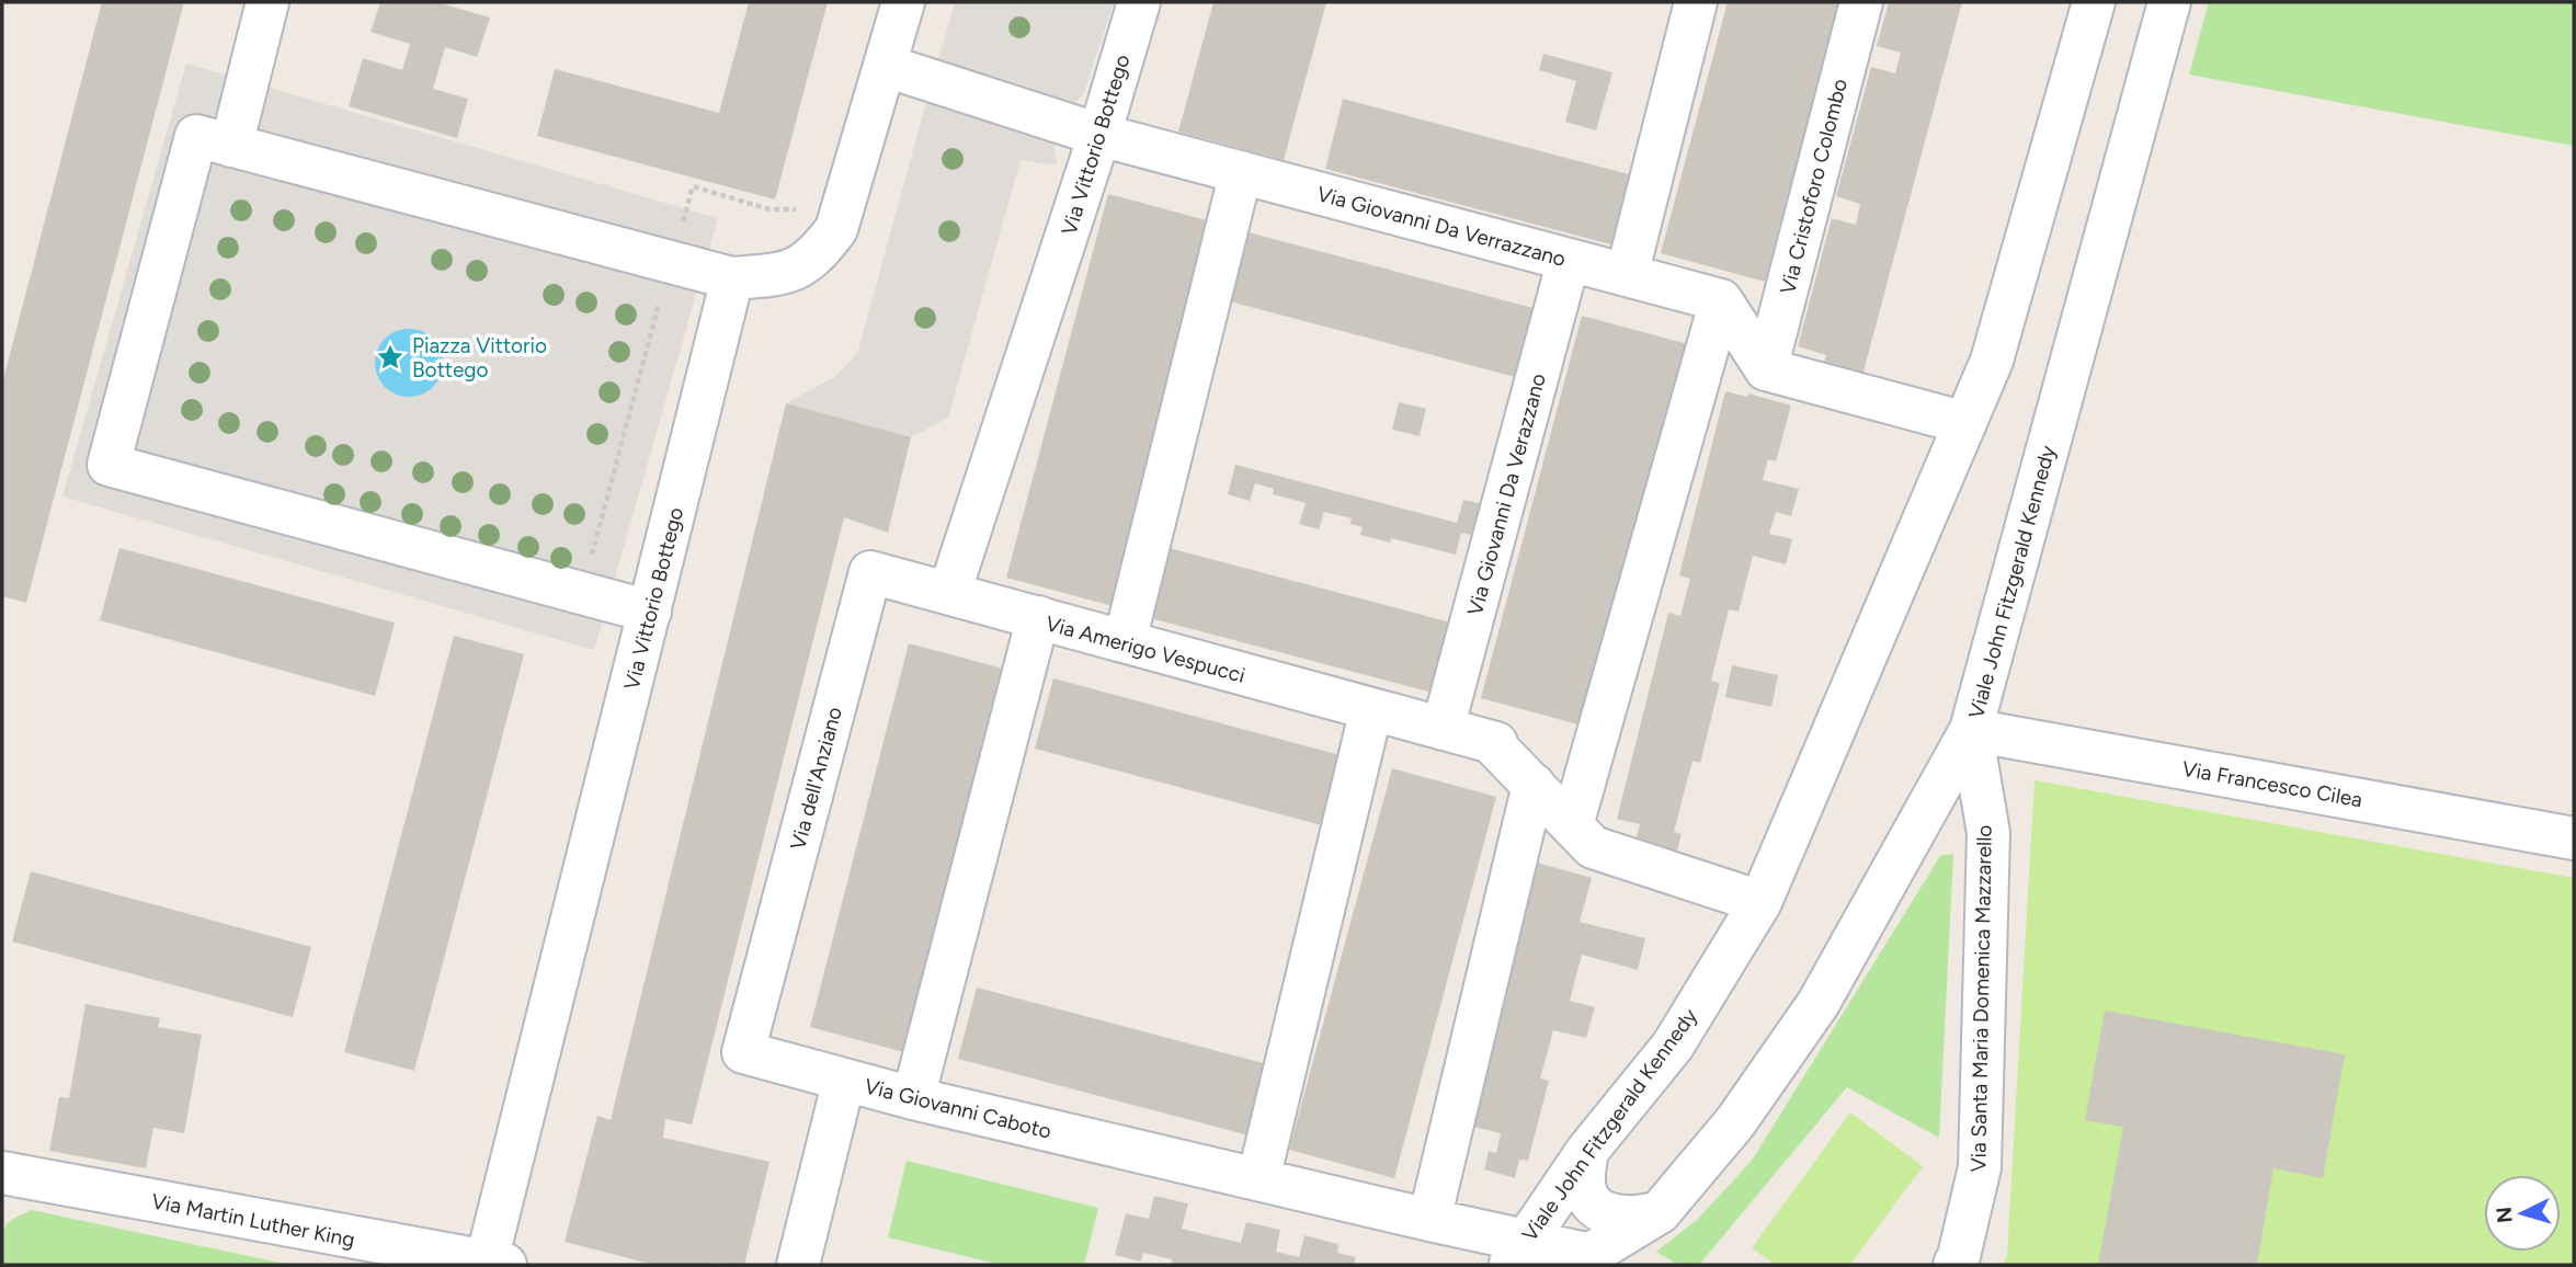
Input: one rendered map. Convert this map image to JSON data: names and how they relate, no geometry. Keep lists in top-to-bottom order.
{
  "streets": {
    "street": [
      "Via Vittorio Bottego",
      "Via Cristoforo Colombo",
      "Via Giovanni Da Verrazzano",
      "Via Giovanni Da Verazzano",
      "Viale John Fitzgerald Kennedy",
      "Via Amerigo Vespucci",
      "Via dell'Anziano",
      "Via Francesco Cilea",
      "Via Santa Maria Domenica Mazzarello",
      "Via Giovanni Caboto",
      "Via Martin Luther King"
    ]
  },
  "crossings": [
    ["Via Vittorio Bottego", "Via Giovanni Da Verrazzano"],
    ["Via Vittorio Bottego", "Via dell'Anziano"],
    ["Via Vittorio Bottego", "Via Martin Luther King"],
    ["Via Giovanni Da Verrazzano", "Via Giovanni Da Verazzano"],
    ["Via Giovanni Da Verazzano", "Via Amerigo Vespucci"],
    ["Viale John Fitzgerald Kennedy", "Via Amerigo Vespucci"],
    ["Viale John Fitzgerald Kennedy", "Via Francesco Cilea"],
    ["Viale John Fitzgerald Kennedy", "Via Santa Maria Domenica Mazzarello"],
    ["Viale John Fitzgerald Kennedy", "Via Giovanni Caboto"],
    ["Via Amerigo Vespucci", "Via dell'Anziano"],
    ["Via Amerigo Vespucci", "Via Giovanni Caboto"],
    ["Via dell'Anziano", "Via Giovanni Caboto"],
    ["Via Francesco Cilea", "Via Santa Maria Domenica Mazzarello"]
  ],
  "places": {
    "place": ["Piazza Vittorio Bottego"]
  },
  "north": "left"
}
